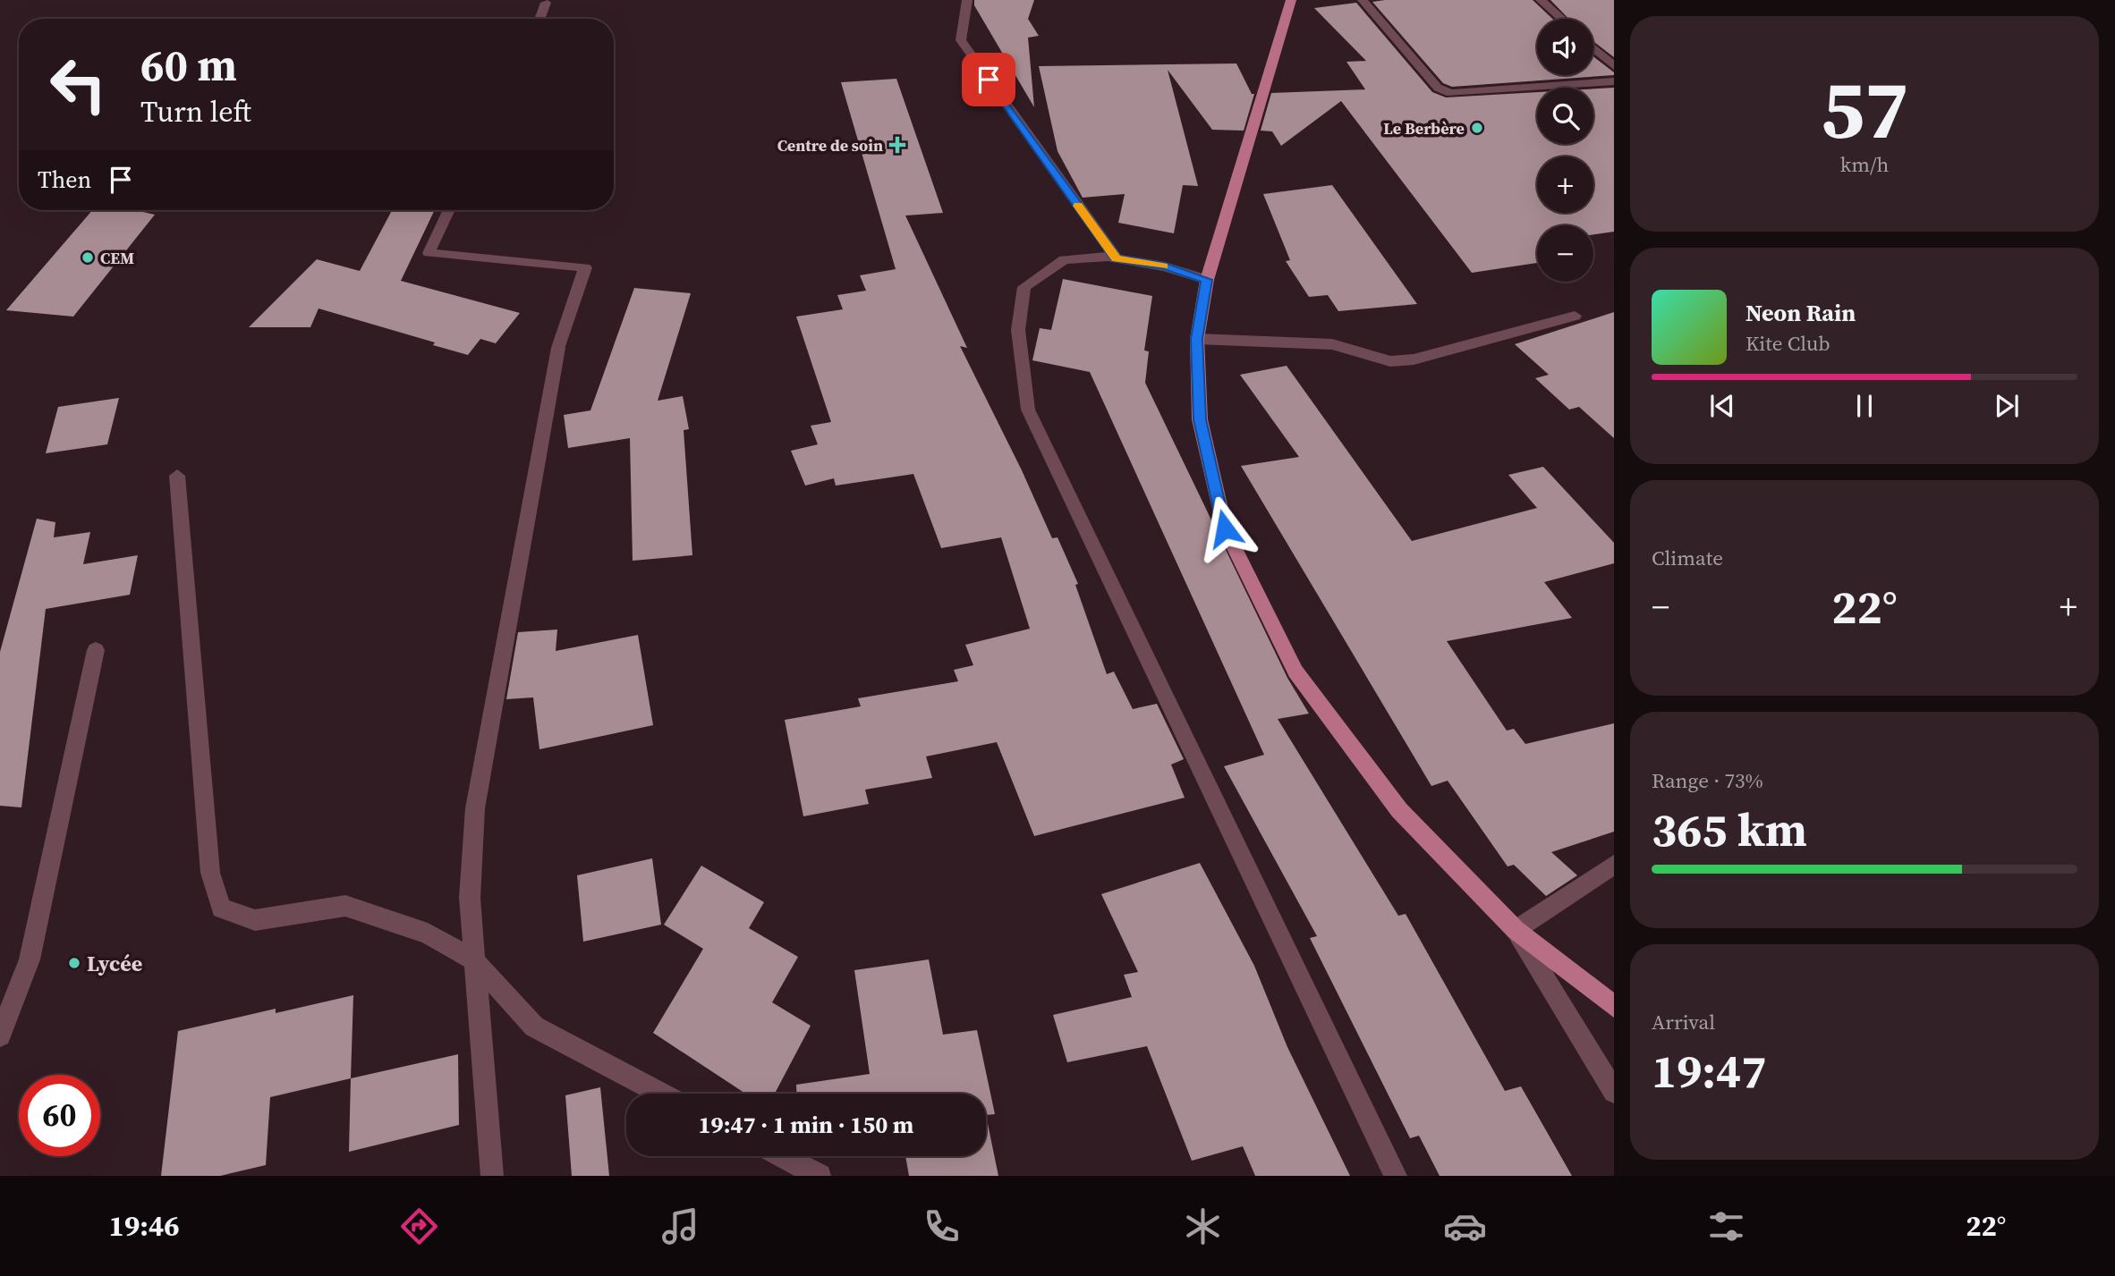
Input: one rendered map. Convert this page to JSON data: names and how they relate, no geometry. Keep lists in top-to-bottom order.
{
  "places": {
    "other": ["Le Berbère", "CEM", "Lycée"],
    "health": ["Centre de soin"]
  },
  "page": {
    "tile": [
      ["57", "km/h"],
      "Climate",
      ["Range · 73%", "365 km"],
      ["Arrival", "19:47"]
    ],
    "map_buttons": ["+", "−"],
    "turn": ["60 m", "Turn left"],
    "then": "Then",
    "song": ["Neon Rain", "Kite Club"],
    "heat": ["−", "22°", "+"],
    "limit": "60",
    "trip": "19:47 · 1 min · 150 m",
    "tabs": ["19:46", "22°"]
  }
}
